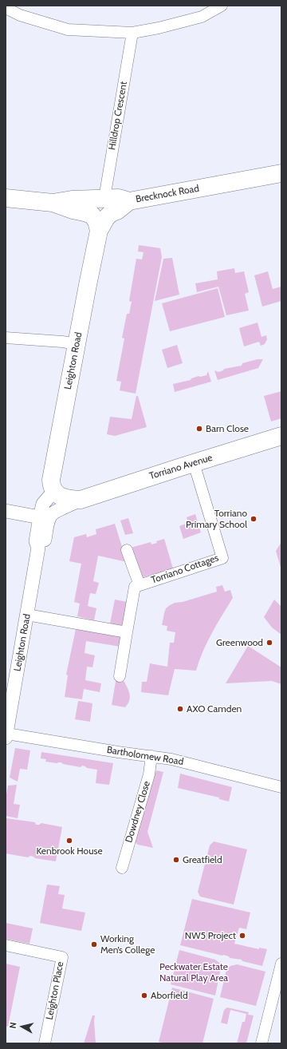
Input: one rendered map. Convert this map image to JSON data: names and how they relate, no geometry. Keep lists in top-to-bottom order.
{
  "streets": {
    "main road": ["Brecknock Road", "Leighton Road", "Torriano Avenue"],
    "street": [
      "Hilldrop Crescent",
      "Torriano Cottages",
      "Bartholomew Road",
      "Dowdney Close",
      "Leighton Place"
    ]
  },
  "crossings": [
    ["Hilldrop Crescent", "Brecknock Road"],
    ["Brecknock Road", "Leighton Road"],
    ["Leighton Road", "Torriano Avenue"],
    ["Leighton Road", "Bartholomew Road"],
    ["Torriano Avenue", "Torriano Cottages"],
    ["Bartholomew Road", "Dowdney Close"]
  ],
  "parks": ["Peckwater Estate Natural Play Area"],
  "places": [
    "Barn Close",
    "Torriano Primary School",
    "Greenwood",
    "AXO Camden",
    "Kenbrook House",
    "Greatfield",
    "NW5 Project",
    "Working Men’s College",
    "Aborfield"
  ],
  "north": "left"
}
